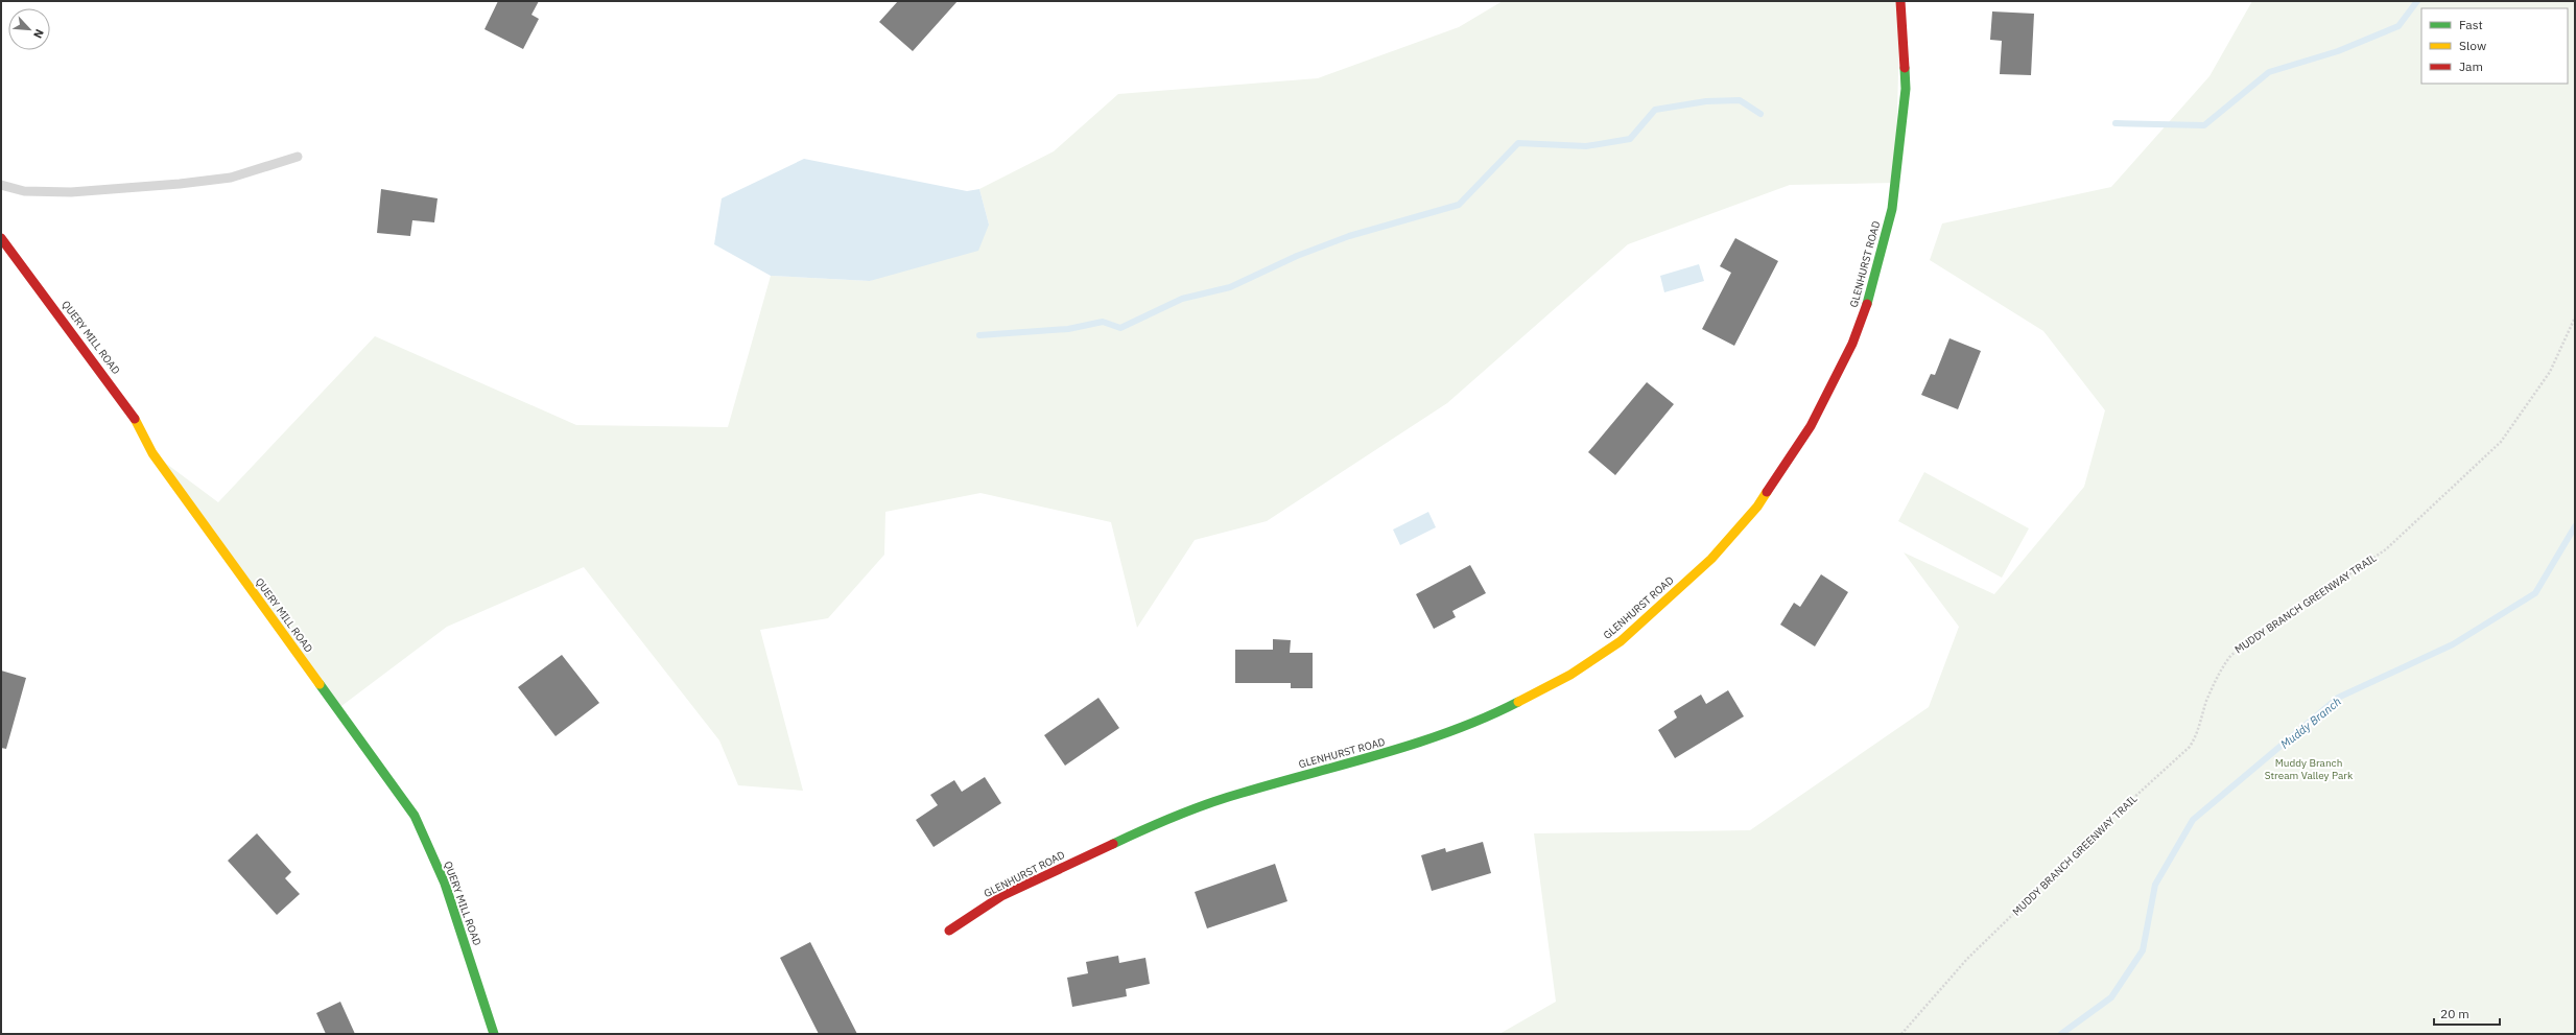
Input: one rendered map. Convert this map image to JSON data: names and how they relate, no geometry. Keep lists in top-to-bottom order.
{
  "streets": {
    "street": ["GLENHURST ROAD", "QUERY MILL ROAD"],
    "path": ["MUDDY BRANCH GREENWAY TRAIL"]
  },
  "water": ["Muddy Branch"],
  "parks": ["Muddy Branch Stream Valley Park"],
  "legend": ["Fast", "Slow", "Jam"],
  "scale_bar": "20 m",
  "north": "bottom right"
}
